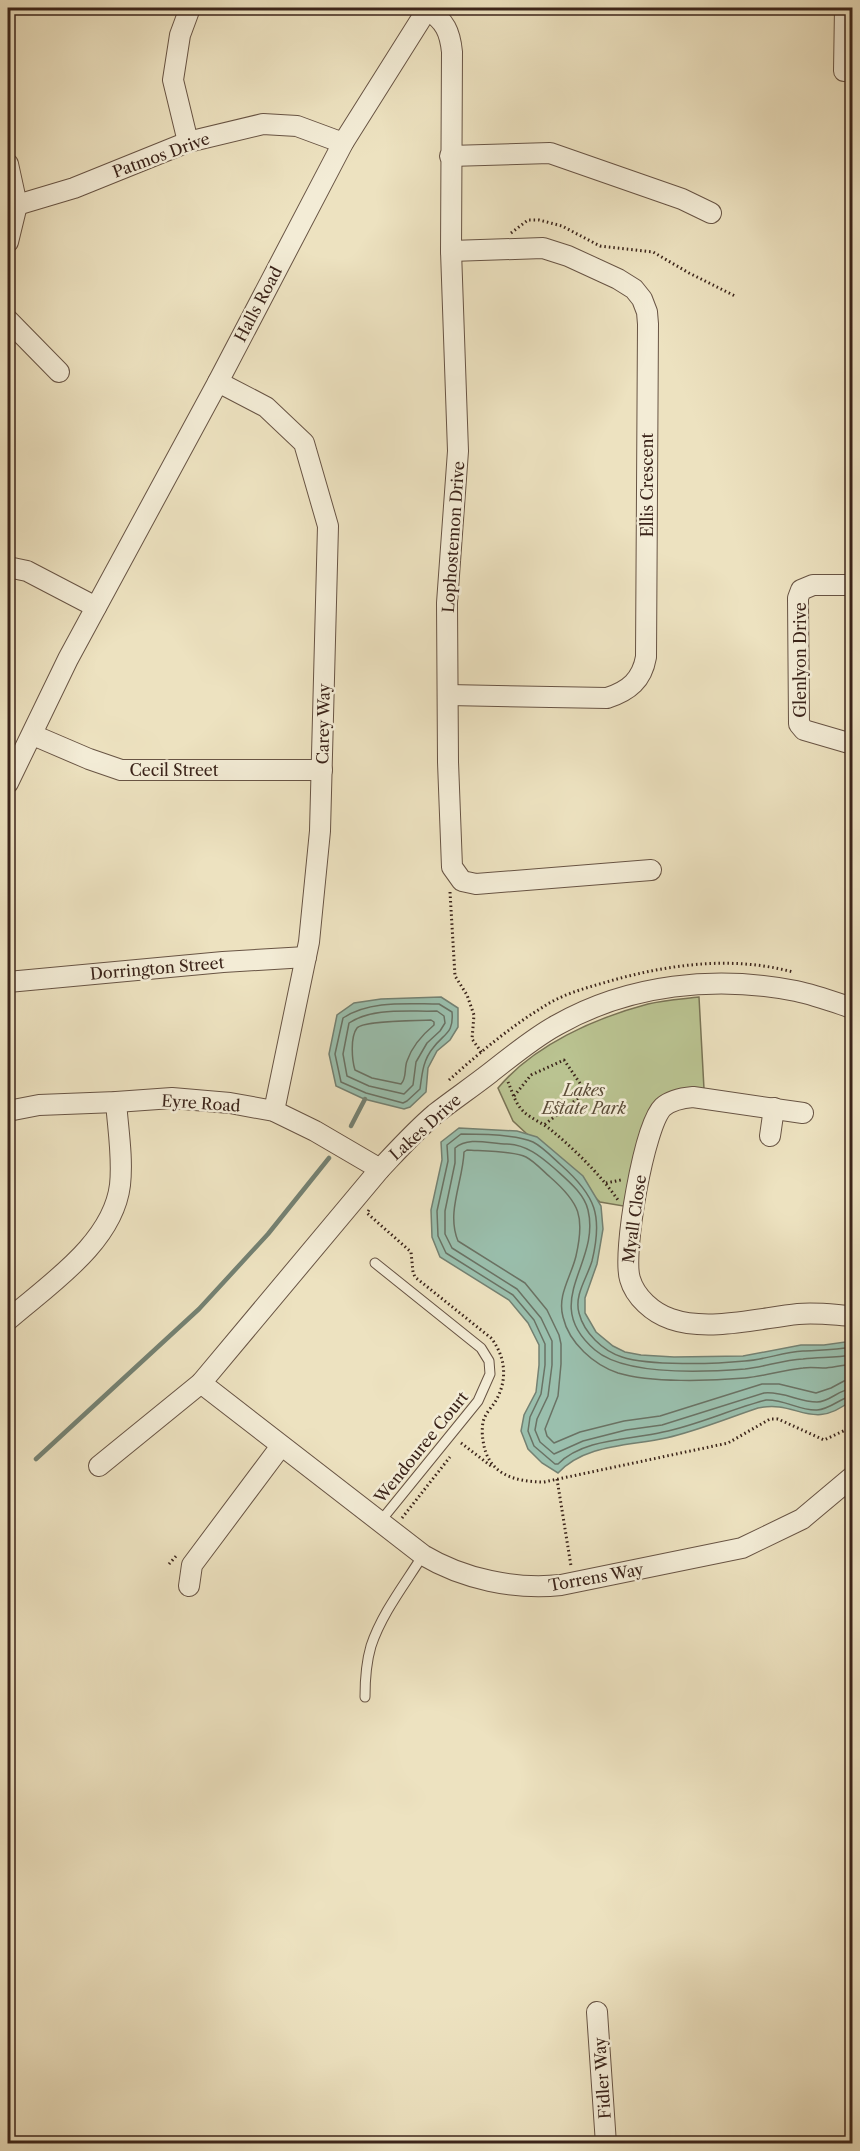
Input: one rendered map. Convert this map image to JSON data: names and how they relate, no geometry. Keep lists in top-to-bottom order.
{
  "streets": {
    "street": [
      "Patmos Drive",
      "Halls Road",
      "Ellis Crescent",
      "Lophostemon Drive",
      "Glenlyon Drive",
      "Carey Way",
      "Cecil Street",
      "Dorrington Street",
      "Eyre Road",
      "Lakes Drive",
      "Myall Close",
      "Torrens Way",
      "Fidler Way"
    ],
    "lane": ["Wendouree Court"]
  },
  "crossings": [
    ["Patmos Drive", "Halls Road"],
    ["Halls Road", "Lophostemon Drive"],
    ["Halls Road", "Carey Way"],
    ["Halls Road", "Cecil Street"],
    ["Ellis Crescent", "Lophostemon Drive"],
    ["Carey Way", "Cecil Street"],
    ["Carey Way", "Dorrington Street"],
    ["Carey Way", "Eyre Road"],
    ["Eyre Road", "Lakes Drive"],
    ["Lakes Drive", "Torrens Way"],
    ["Wendouree Court", "Torrens Way"]
  ],
  "parks": ["Lakes Estate Park"]
}
